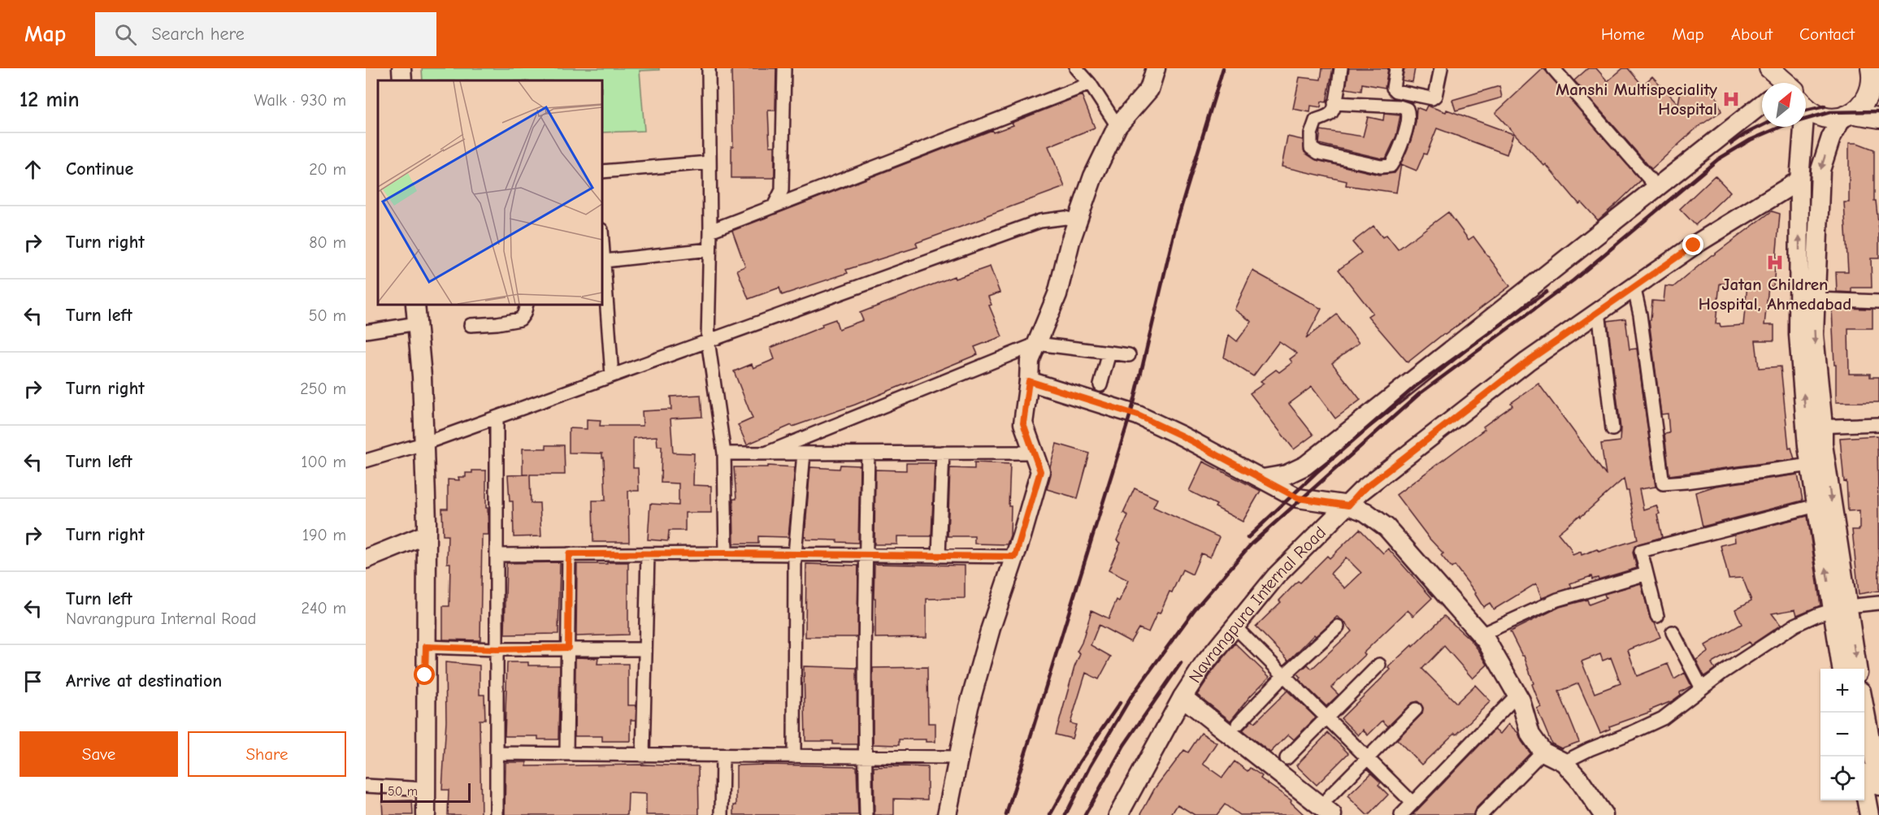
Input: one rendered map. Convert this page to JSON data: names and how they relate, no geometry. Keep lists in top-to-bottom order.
{
  "streets": {
    "street": ["Navrangpura Internal Road"]
  },
  "places": {
    "hospital": ["Manshi Multispeciality Hospital", "Jatan Children Hospital, Ahmedabad"]
  },
  "scale_bar": "50 m",
  "north": "top right",
  "page": {
    "header": "Map",
    "search": "Search here",
    "nav": [
      "Home",
      "Map",
      "About",
      "Contact"
    ],
    "heading": ["12 min", "Walk · 930 m"],
    "list": [
      ["Continue", "20 m"],
      ["Turn right", "80 m"],
      ["Turn left", "50 m"],
      ["Turn right", "250 m"],
      ["Turn left", "100 m"],
      ["Turn right", "190 m"],
      ["Turn left", "Navrangpura Internal Road", "240 m"],
      "Arrive at destination"
    ],
    "map_buttons": ["+", "−"],
    "buttons": ["Save", "Share"],
    "scale": "50 m"
  }
}
